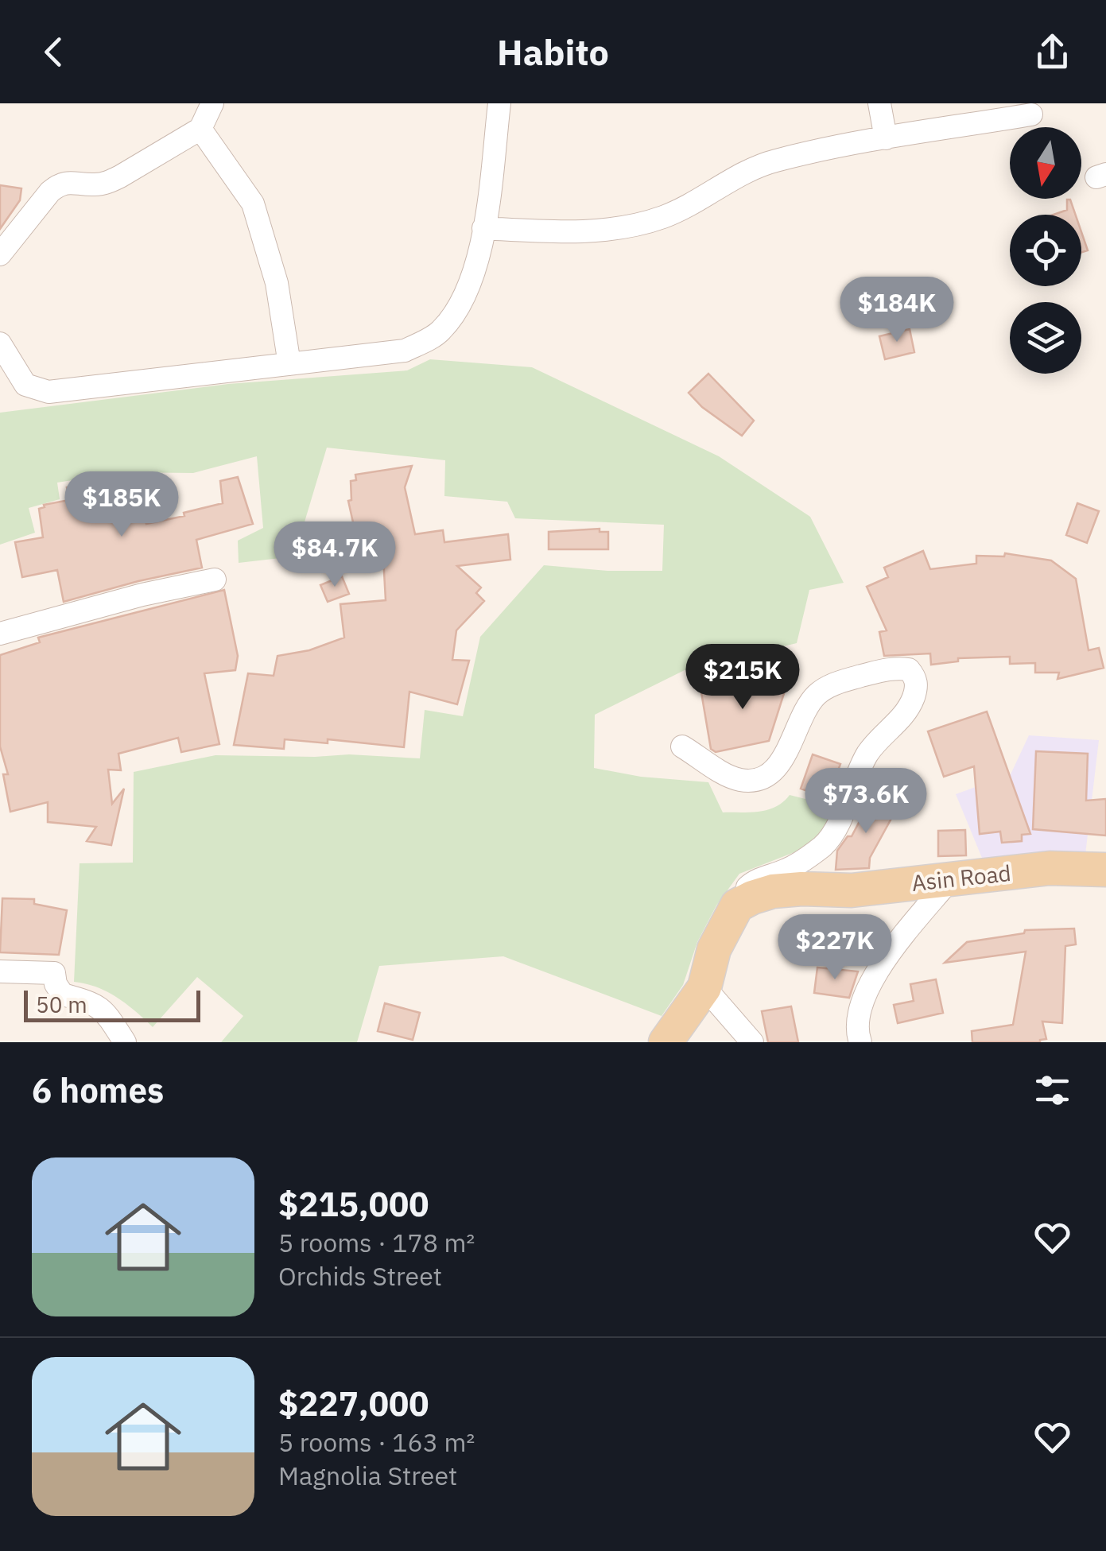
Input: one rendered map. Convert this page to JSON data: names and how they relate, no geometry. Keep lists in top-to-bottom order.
{
  "streets": {
    "main road": ["Asin Road"]
  },
  "scale_bar": "50 m",
  "north": "bottom",
  "page": {
    "header": "Habito",
    "price": [
      "$184K",
      "$185K",
      "$84.7K",
      "$215K",
      "$73.6K",
      "$227K"
    ],
    "scale": "50 m",
    "heading": "6 homes",
    "list": [
      {
        "name": "$215,000",
        "note": "5 rooms · 178 m² · Orchids Street"
      },
      {
        "name": "$227,000",
        "note": "5 rooms · 163 m² · Magnolia Street"
      }
    ]
  }
}
